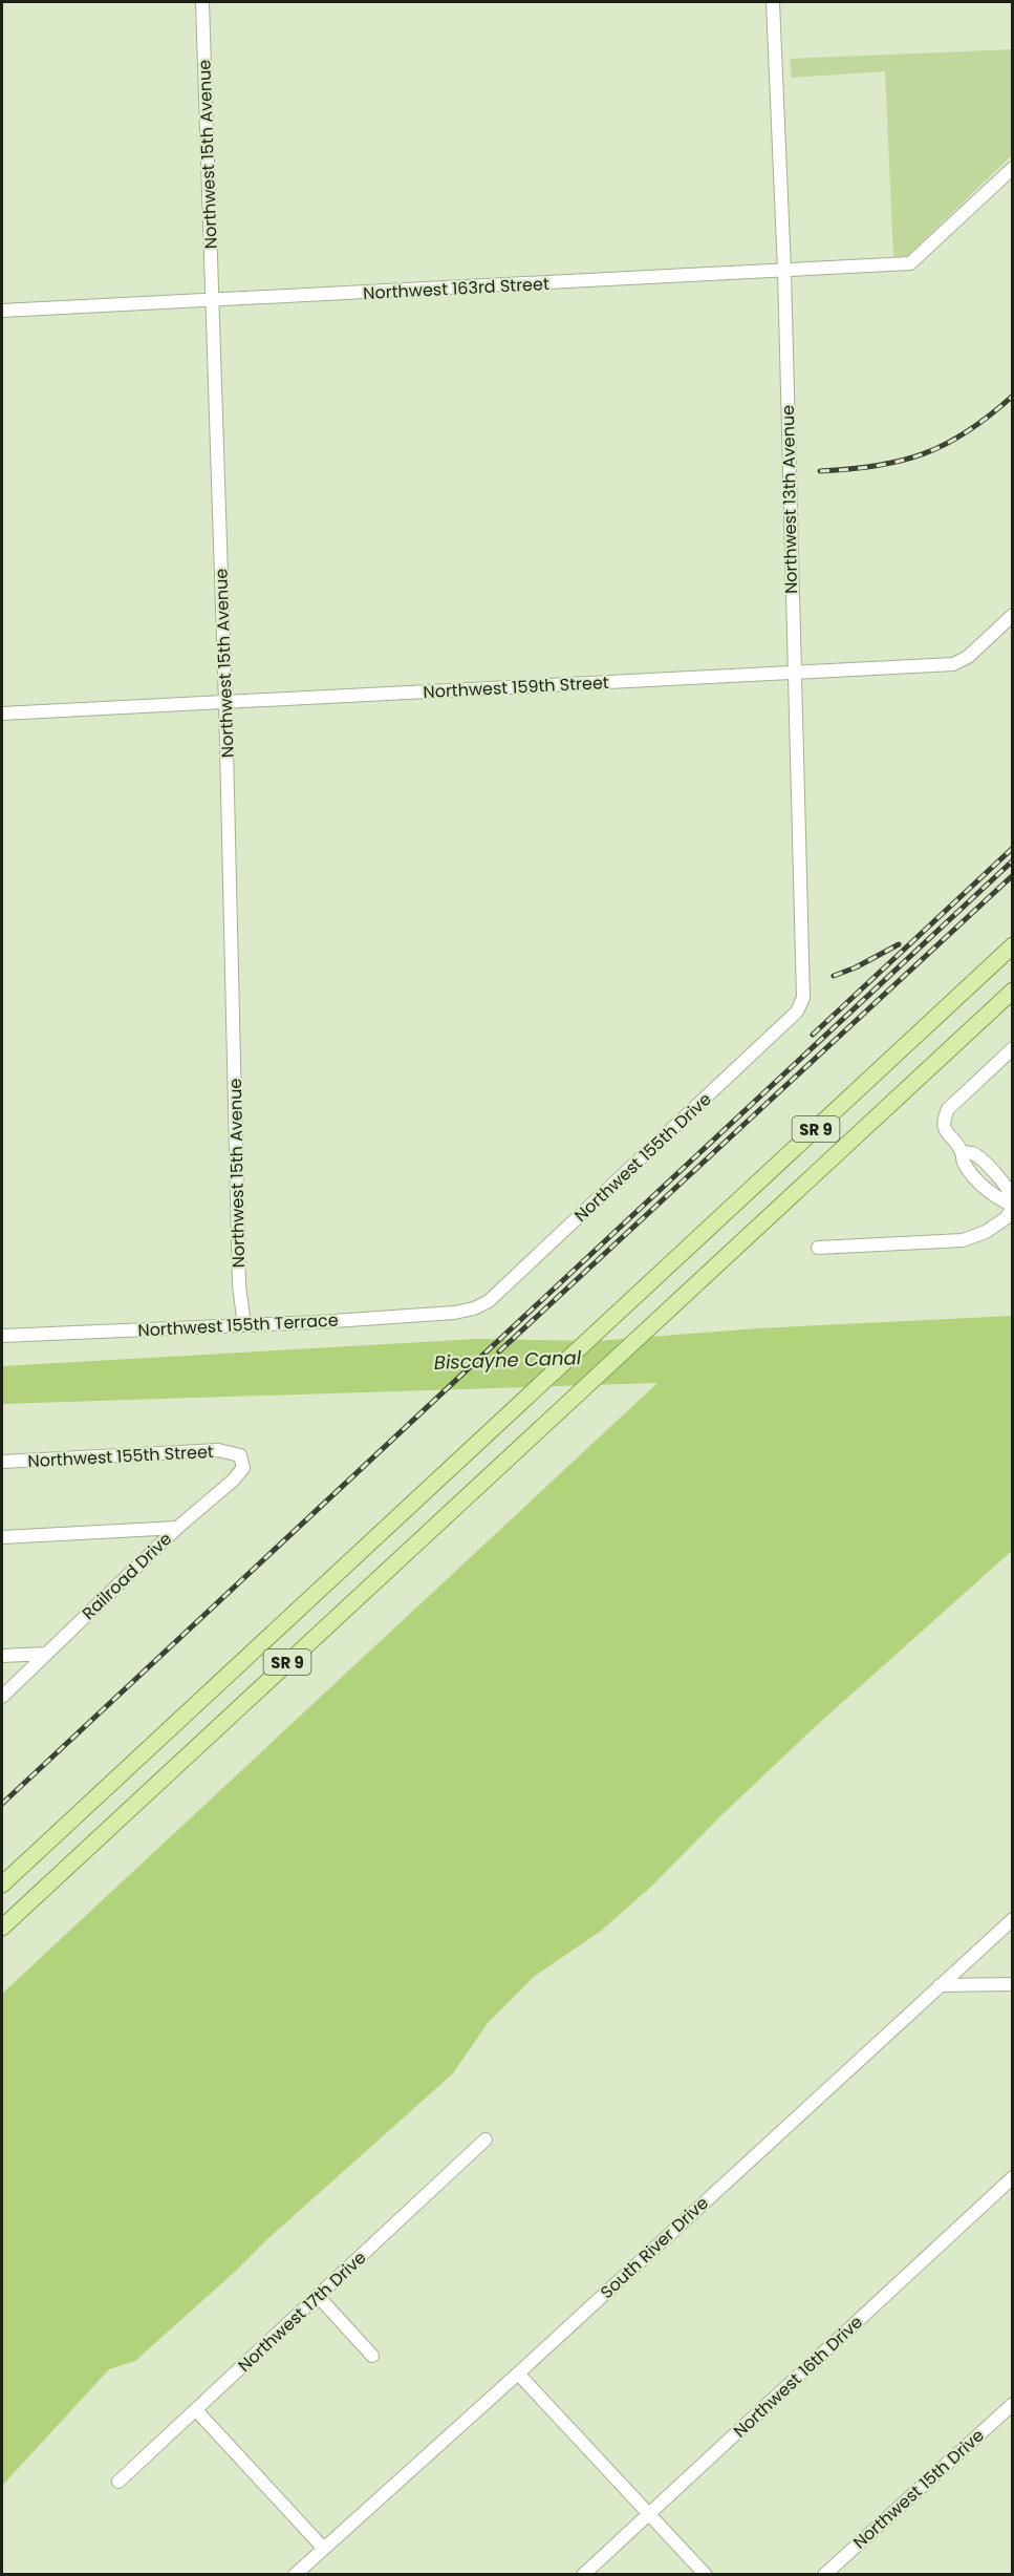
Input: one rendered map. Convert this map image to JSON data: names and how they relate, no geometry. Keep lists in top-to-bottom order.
{
  "streets": {
    "main road": ["SR 9"],
    "street": [
      "Northwest 15th Avenue",
      "Northwest 163rd Street",
      "Northwest 13th Avenue",
      "Northwest 159th Street",
      "Northwest 155th Drive",
      "Northwest 155th Terrace",
      "Northwest 155th Street",
      "Railroad Drive",
      "South River Drive",
      "Northwest 17th Drive",
      "Northwest 16th Drive",
      "Northwest 15th Drive"
    ]
  },
  "crossings": [
    ["Northwest 15th Avenue", "Northwest 163rd Street"],
    ["Northwest 15th Avenue", "Northwest 159th Street"],
    ["Northwest 15th Avenue", "Northwest 155th Terrace"],
    ["Northwest 163rd Street", "Northwest 13th Avenue"],
    ["Northwest 13th Avenue", "Northwest 159th Street"],
    ["Northwest 13th Avenue", "Northwest 155th Drive"],
    ["Northwest 155th Drive", "Northwest 155th Terrace"],
    ["Northwest 155th Street", "Railroad Drive"]
  ],
  "water": ["Biscayne Canal"]
}
